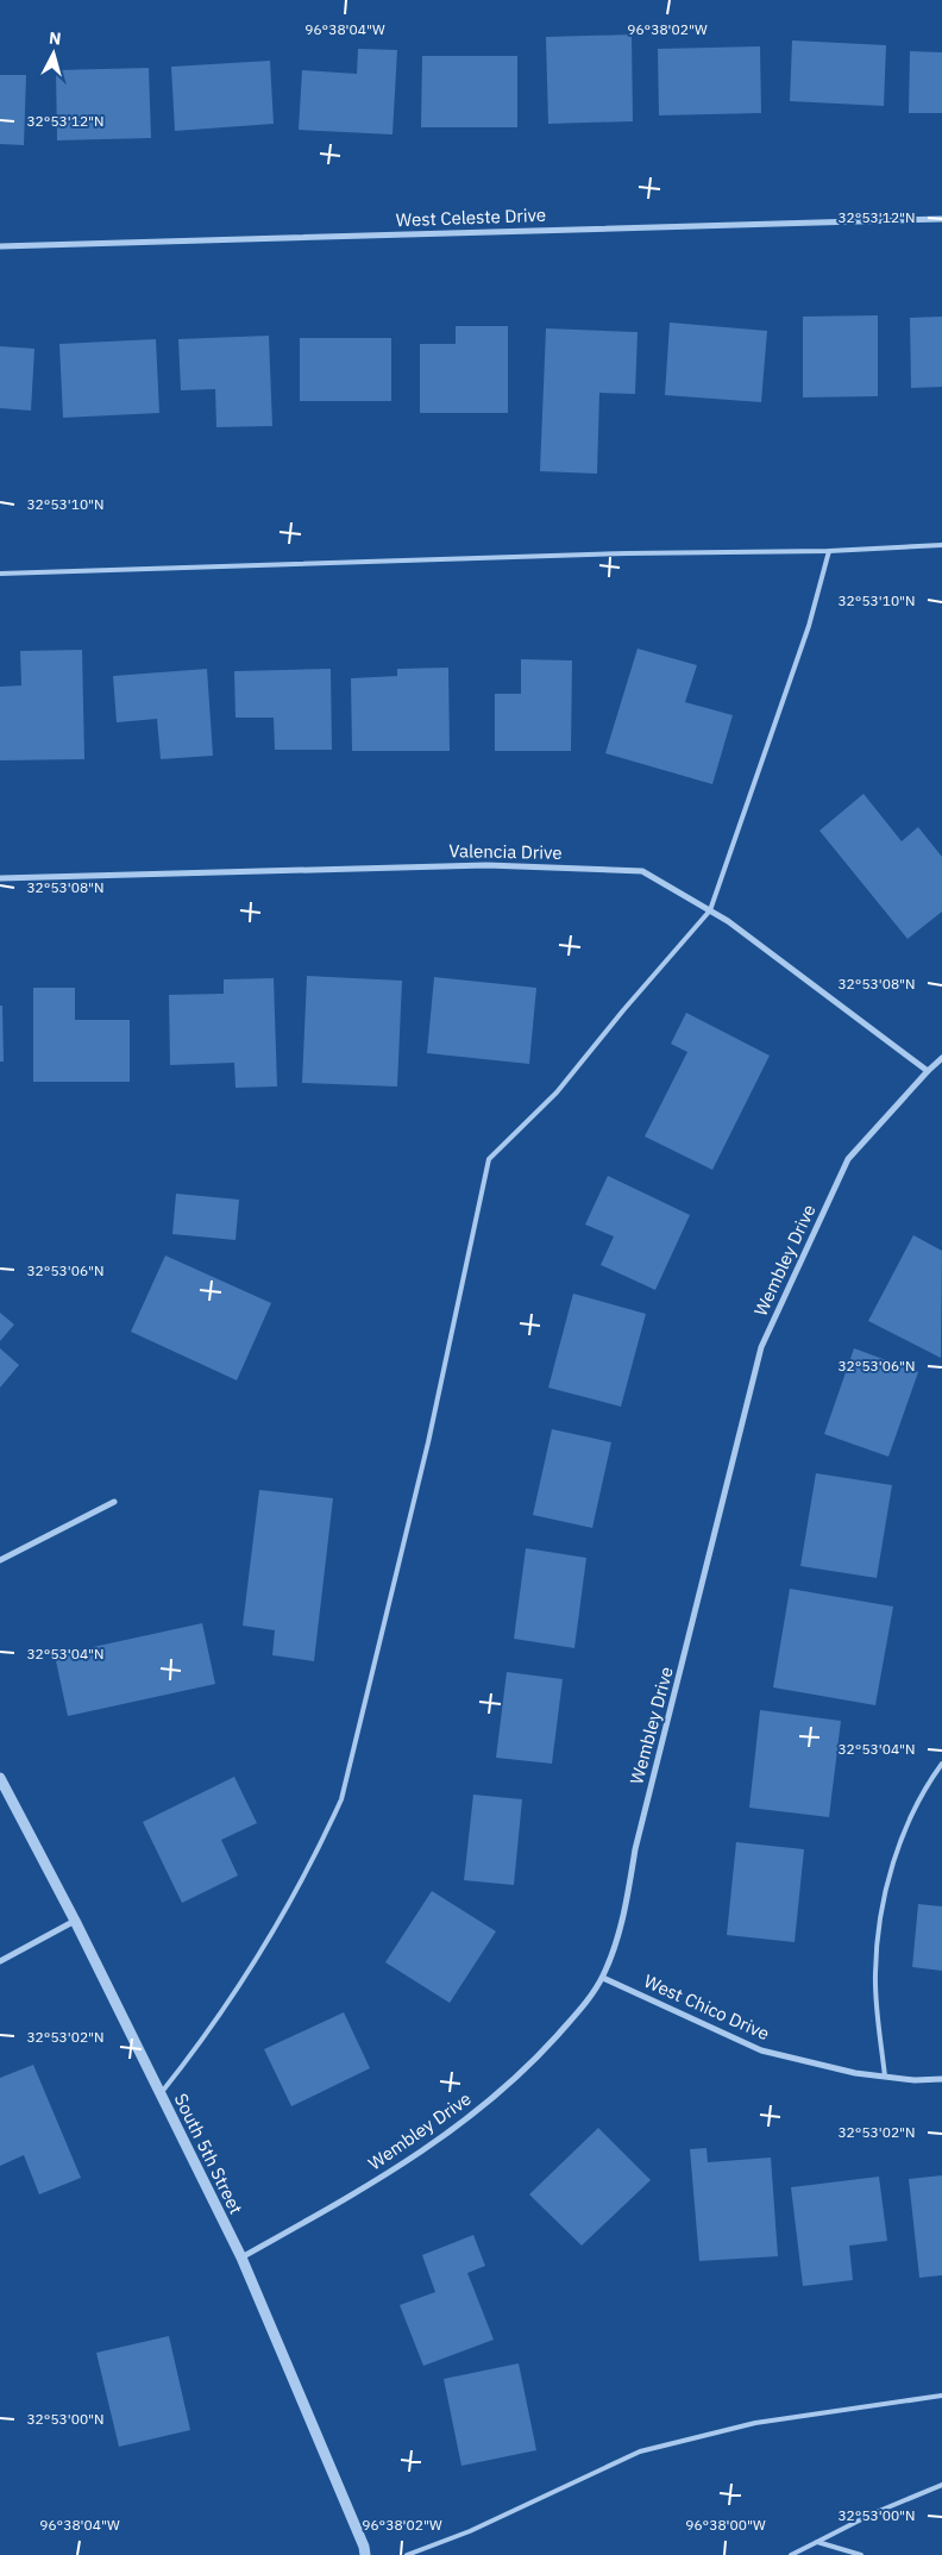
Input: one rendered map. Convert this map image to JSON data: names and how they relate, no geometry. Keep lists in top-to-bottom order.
{
  "streets": {
    "street": [
      "West Celeste Drive",
      "Valencia Drive",
      "Wembley Drive",
      "West Chico Drive",
      "South 5th Street"
    ]
  },
  "crossings": [
    ["Valencia Drive", "Wembley Drive"],
    ["Wembley Drive", "West Chico Drive"],
    ["Wembley Drive", "South 5th Street"]
  ],
  "north": "top",
  "coordinates": [
    "96°38'04\"W",
    "96°38'02\"W",
    "32°53'12\"N",
    "32°53'10\"N",
    "32°53'08\"N",
    "32°53'06\"N",
    "32°53'04\"N",
    "32°53'02\"N",
    "32°53'00\"N",
    "96°38'00\"W"
  ]
}
